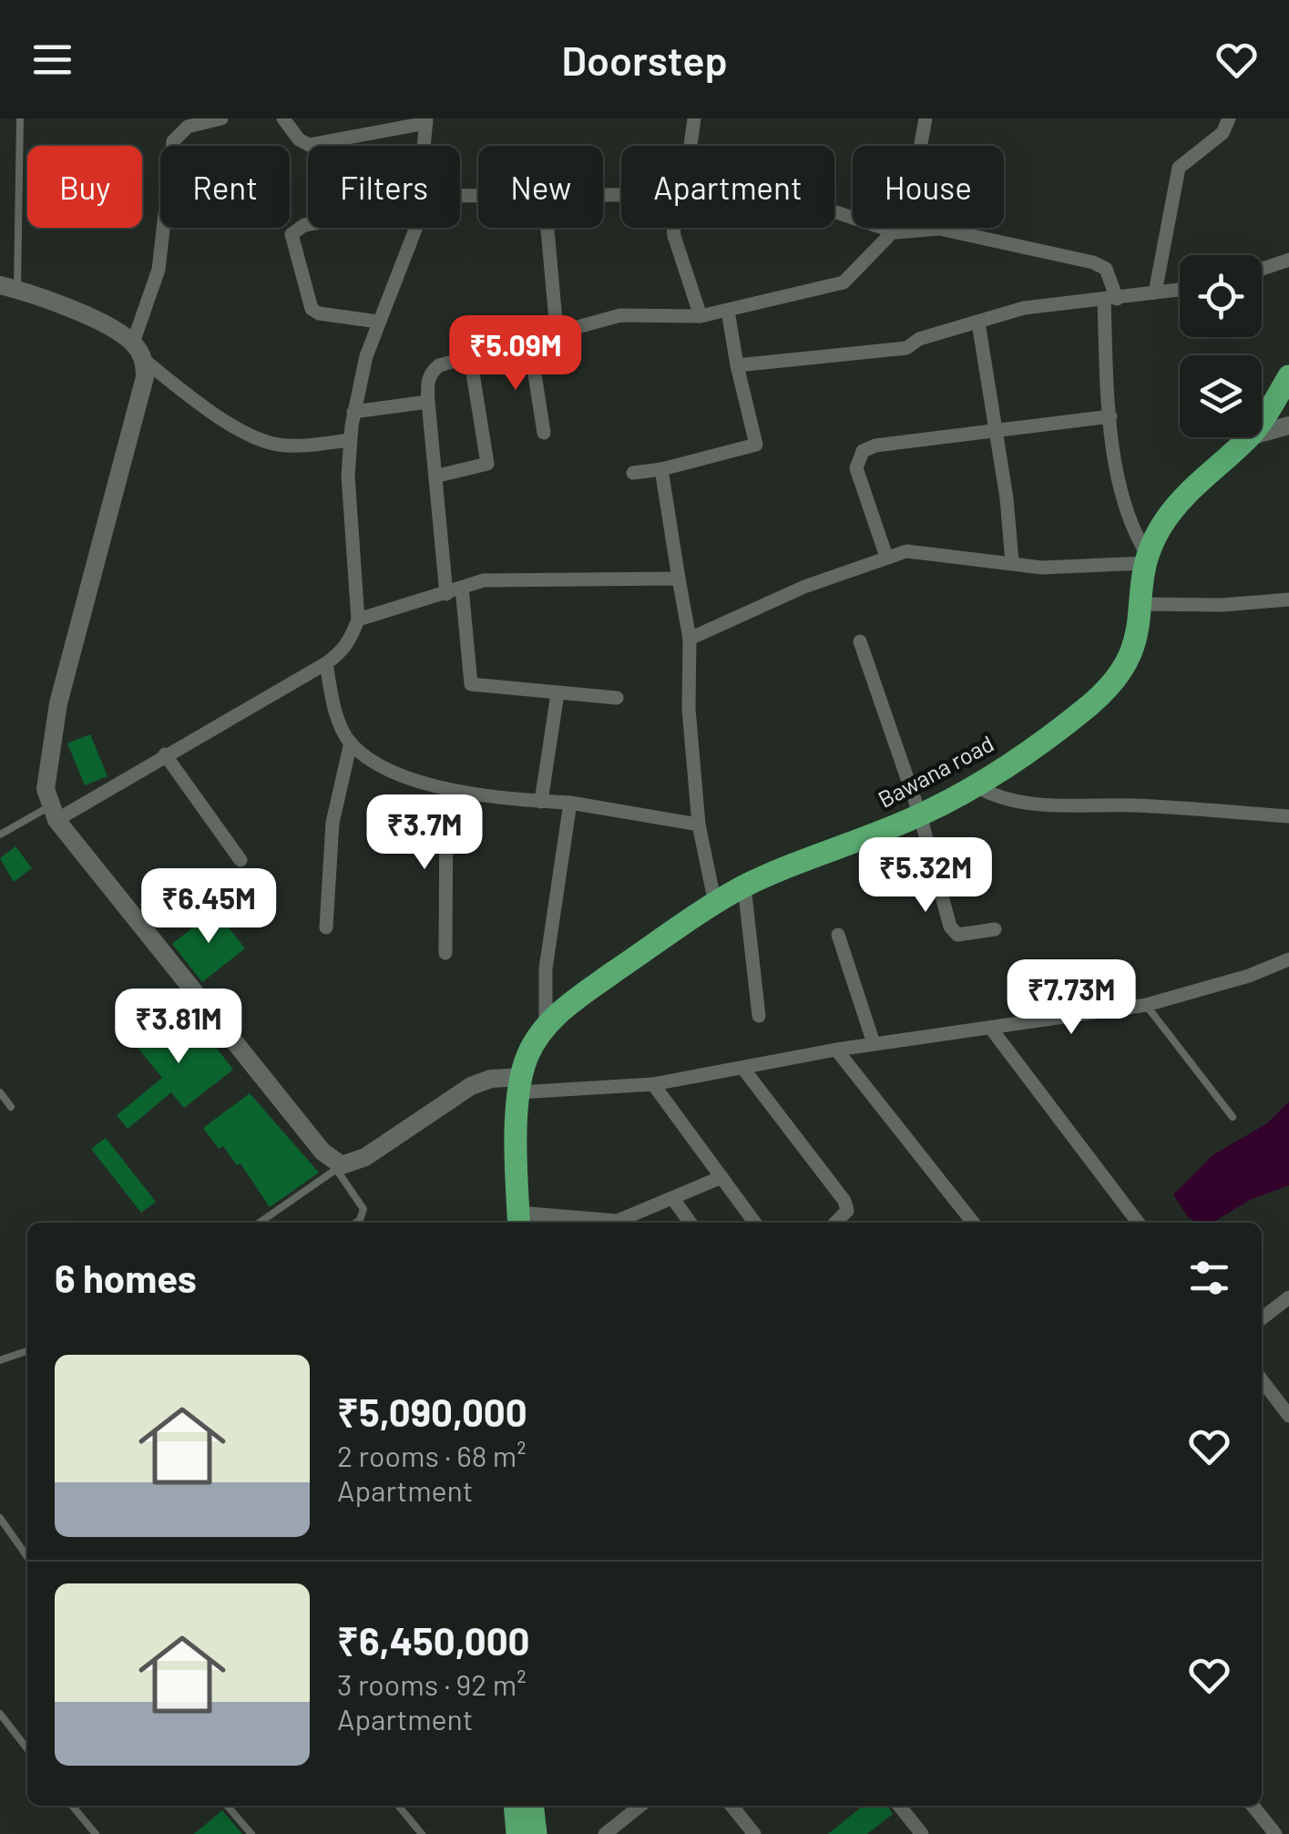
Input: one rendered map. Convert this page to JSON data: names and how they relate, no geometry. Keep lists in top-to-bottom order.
{
  "streets": {
    "main road": ["Bawana road"]
  },
  "page": {
    "header": "Doorstep",
    "chip": [
      "Buy",
      "Rent",
      "Filters",
      "New",
      "Apartment",
      "House"
    ],
    "price": [
      "₹5.09M",
      "₹3.7M",
      "₹5.32M",
      "₹6.45M",
      "₹7.73M",
      "₹3.81M"
    ],
    "heading": "6 homes",
    "list": [
      {
        "name": "₹5,090,000",
        "note": "2 rooms · 68 m² · Apartment"
      },
      {
        "name": "₹6,450,000",
        "note": "3 rooms · 92 m² · Apartment"
      }
    ]
  }
}
